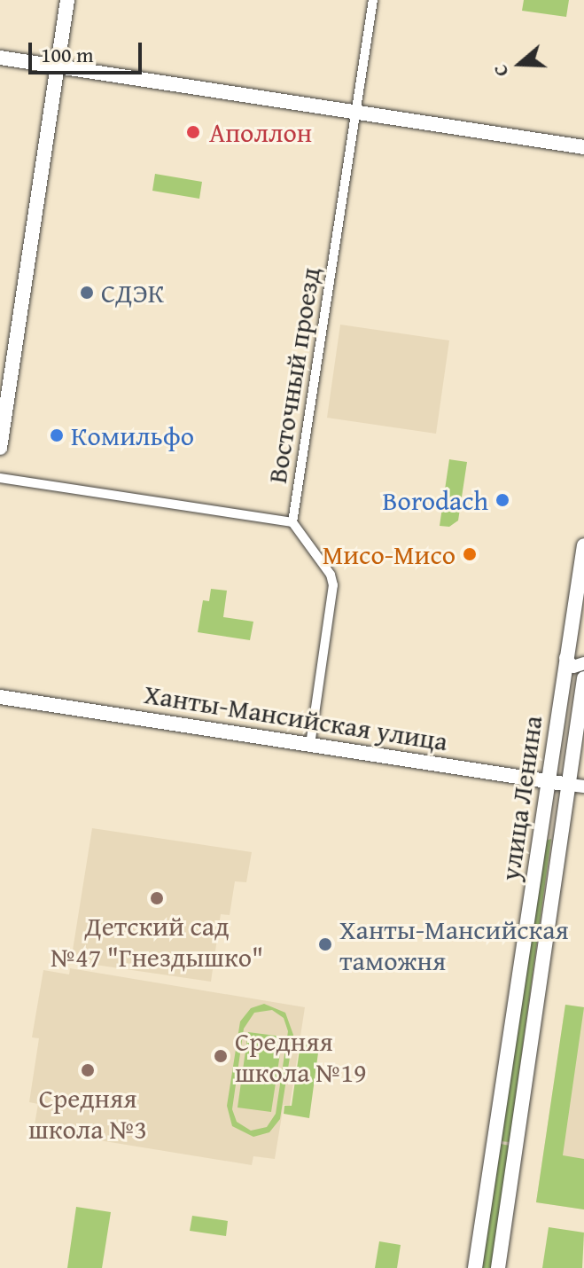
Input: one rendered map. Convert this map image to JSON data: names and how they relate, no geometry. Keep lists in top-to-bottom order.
{
  "streets": {
    "main road": ["Ханты-Мансийская улица", "улица Ленина"],
    "street": ["Восточный проезд"]
  },
  "crossings": [
    ["Восточный проезд", "Ханты-Мансийская улица"],
    ["Ханты-Мансийская улица", "улица Ленина"]
  ],
  "places": [
    "Аполлон",
    "СДЭК",
    "Комильфо",
    "Borodach",
    "Мисо-Мисо",
    "Детский сад №47 \"Гнездышко\"",
    "Ханты-Мансийская таможня",
    "Средняя школа №19",
    "Средняя школа №3"
  ],
  "scale_bar": "100 m",
  "north": "left"
}
